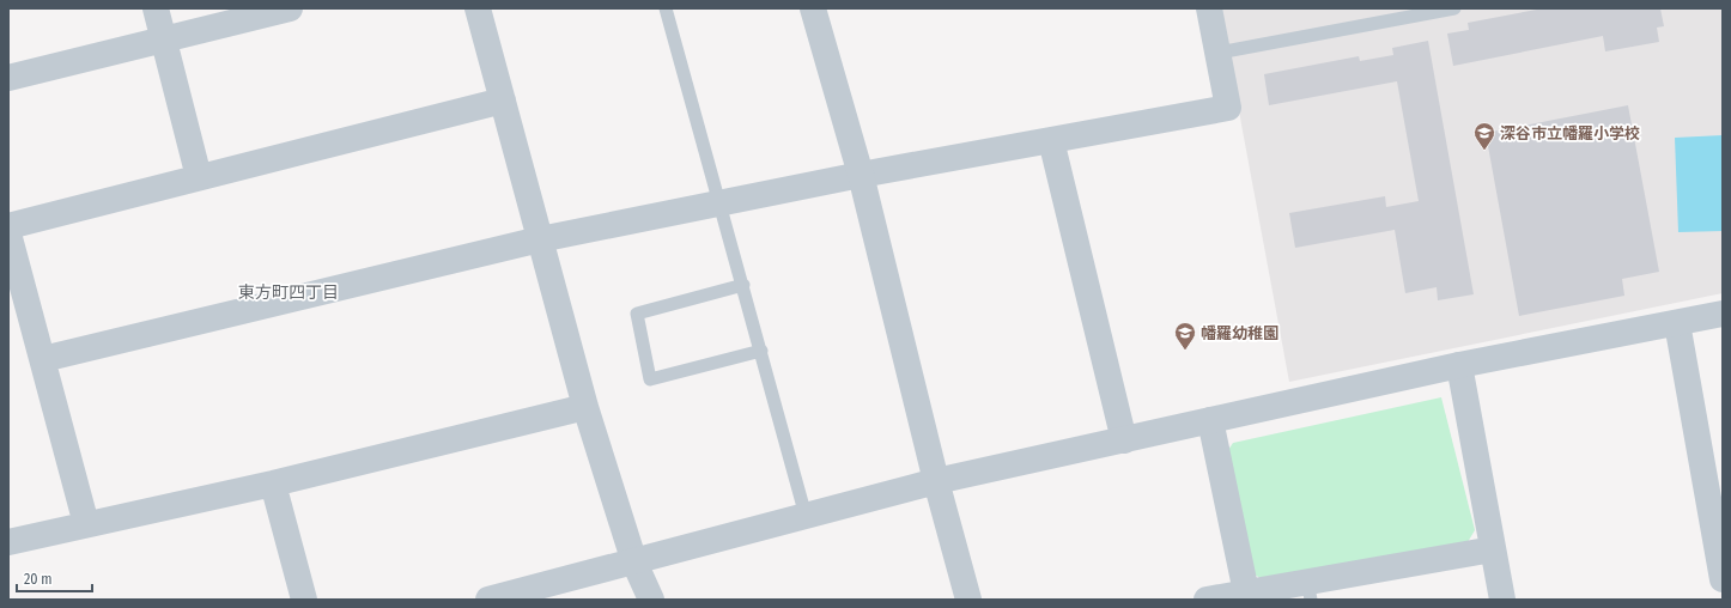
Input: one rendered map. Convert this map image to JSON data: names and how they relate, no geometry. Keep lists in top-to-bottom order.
{
  "districts": ["東方町四丁目"],
  "places": {
    "school or university": ["深谷市立幡羅小学校", "幡羅幼稚園"]
  },
  "scale_bar": "20 m"
}
